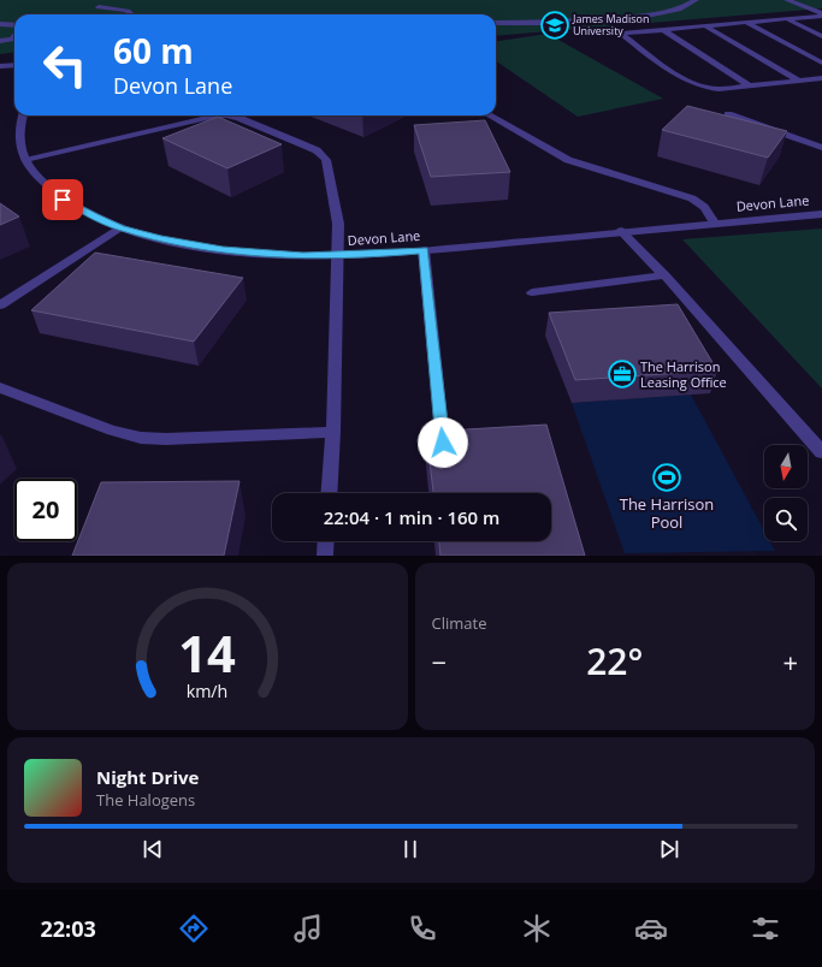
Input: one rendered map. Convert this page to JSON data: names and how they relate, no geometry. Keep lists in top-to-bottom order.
{
  "streets": {
    "street": ["Devon Lane"]
  },
  "places": {
    "school or university": ["James Madison University"],
    "office": ["The Harrison Leasing Office"],
    "sports": ["The Harrison Pool"]
  },
  "north": "bottom",
  "page": {
    "turn": ["60 m", "Devon Lane"],
    "limit": "20",
    "trip": "22:04 · 1 min · 160 m",
    "tile": "Climate",
    "heat": ["−", "22°", "+"],
    "song": ["Night Drive", "The Halogens"],
    "tabs": "22:03",
    "gauge": ["14", "km/h"]
  }
}
